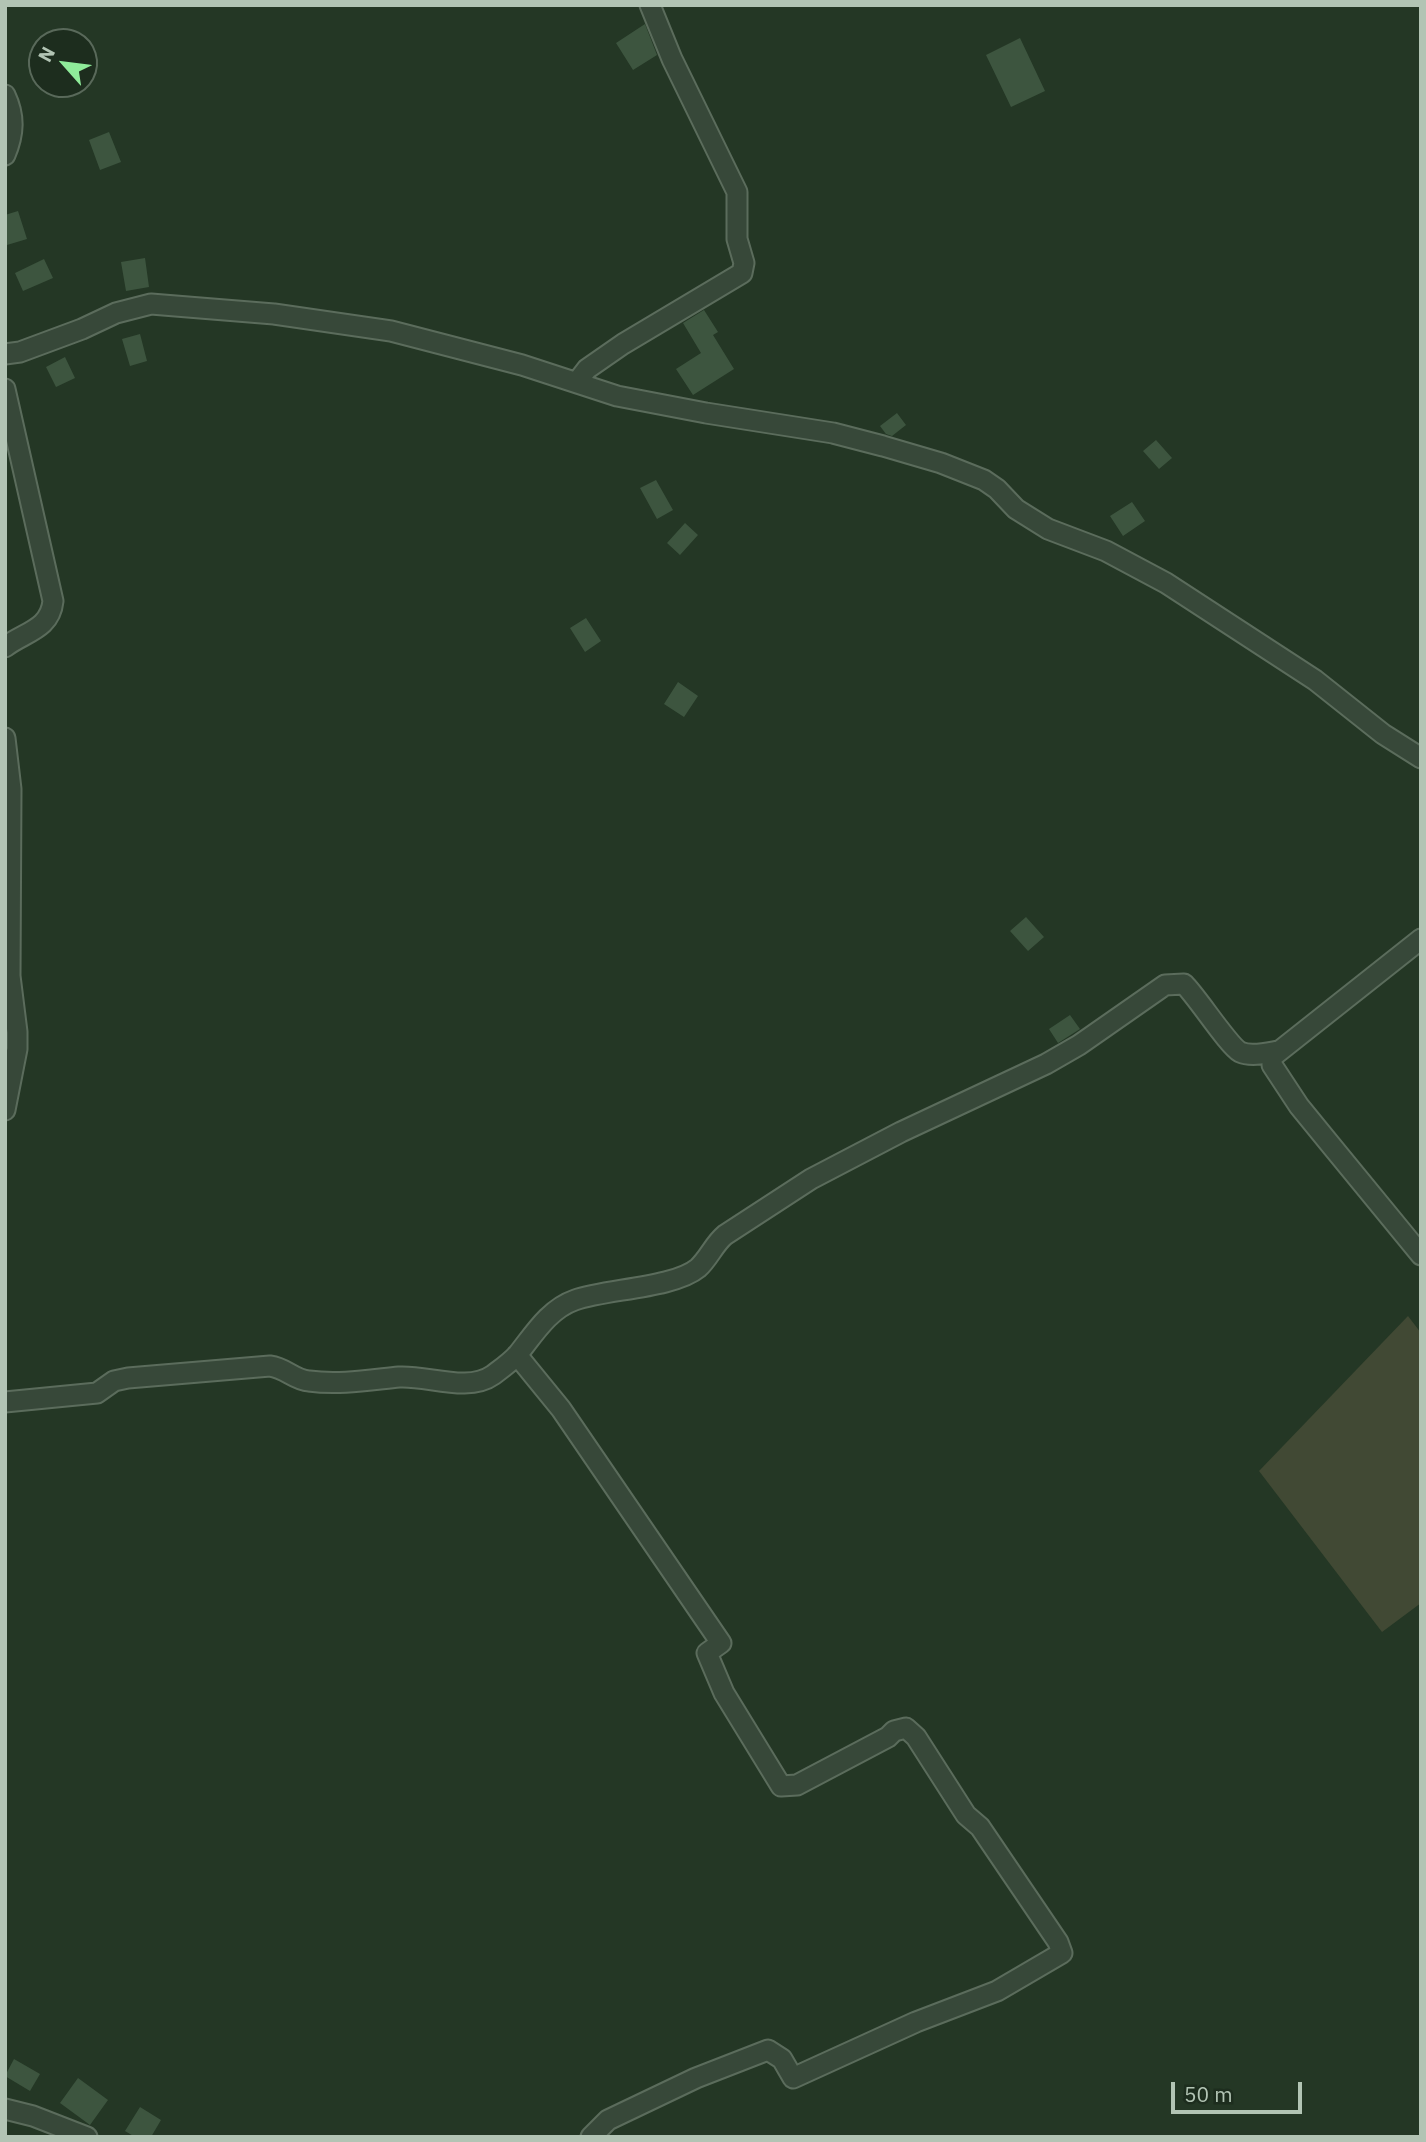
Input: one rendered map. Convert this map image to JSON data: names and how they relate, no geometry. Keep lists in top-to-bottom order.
{
  "scale_bar": "50 m",
  "north": "top left"
}
